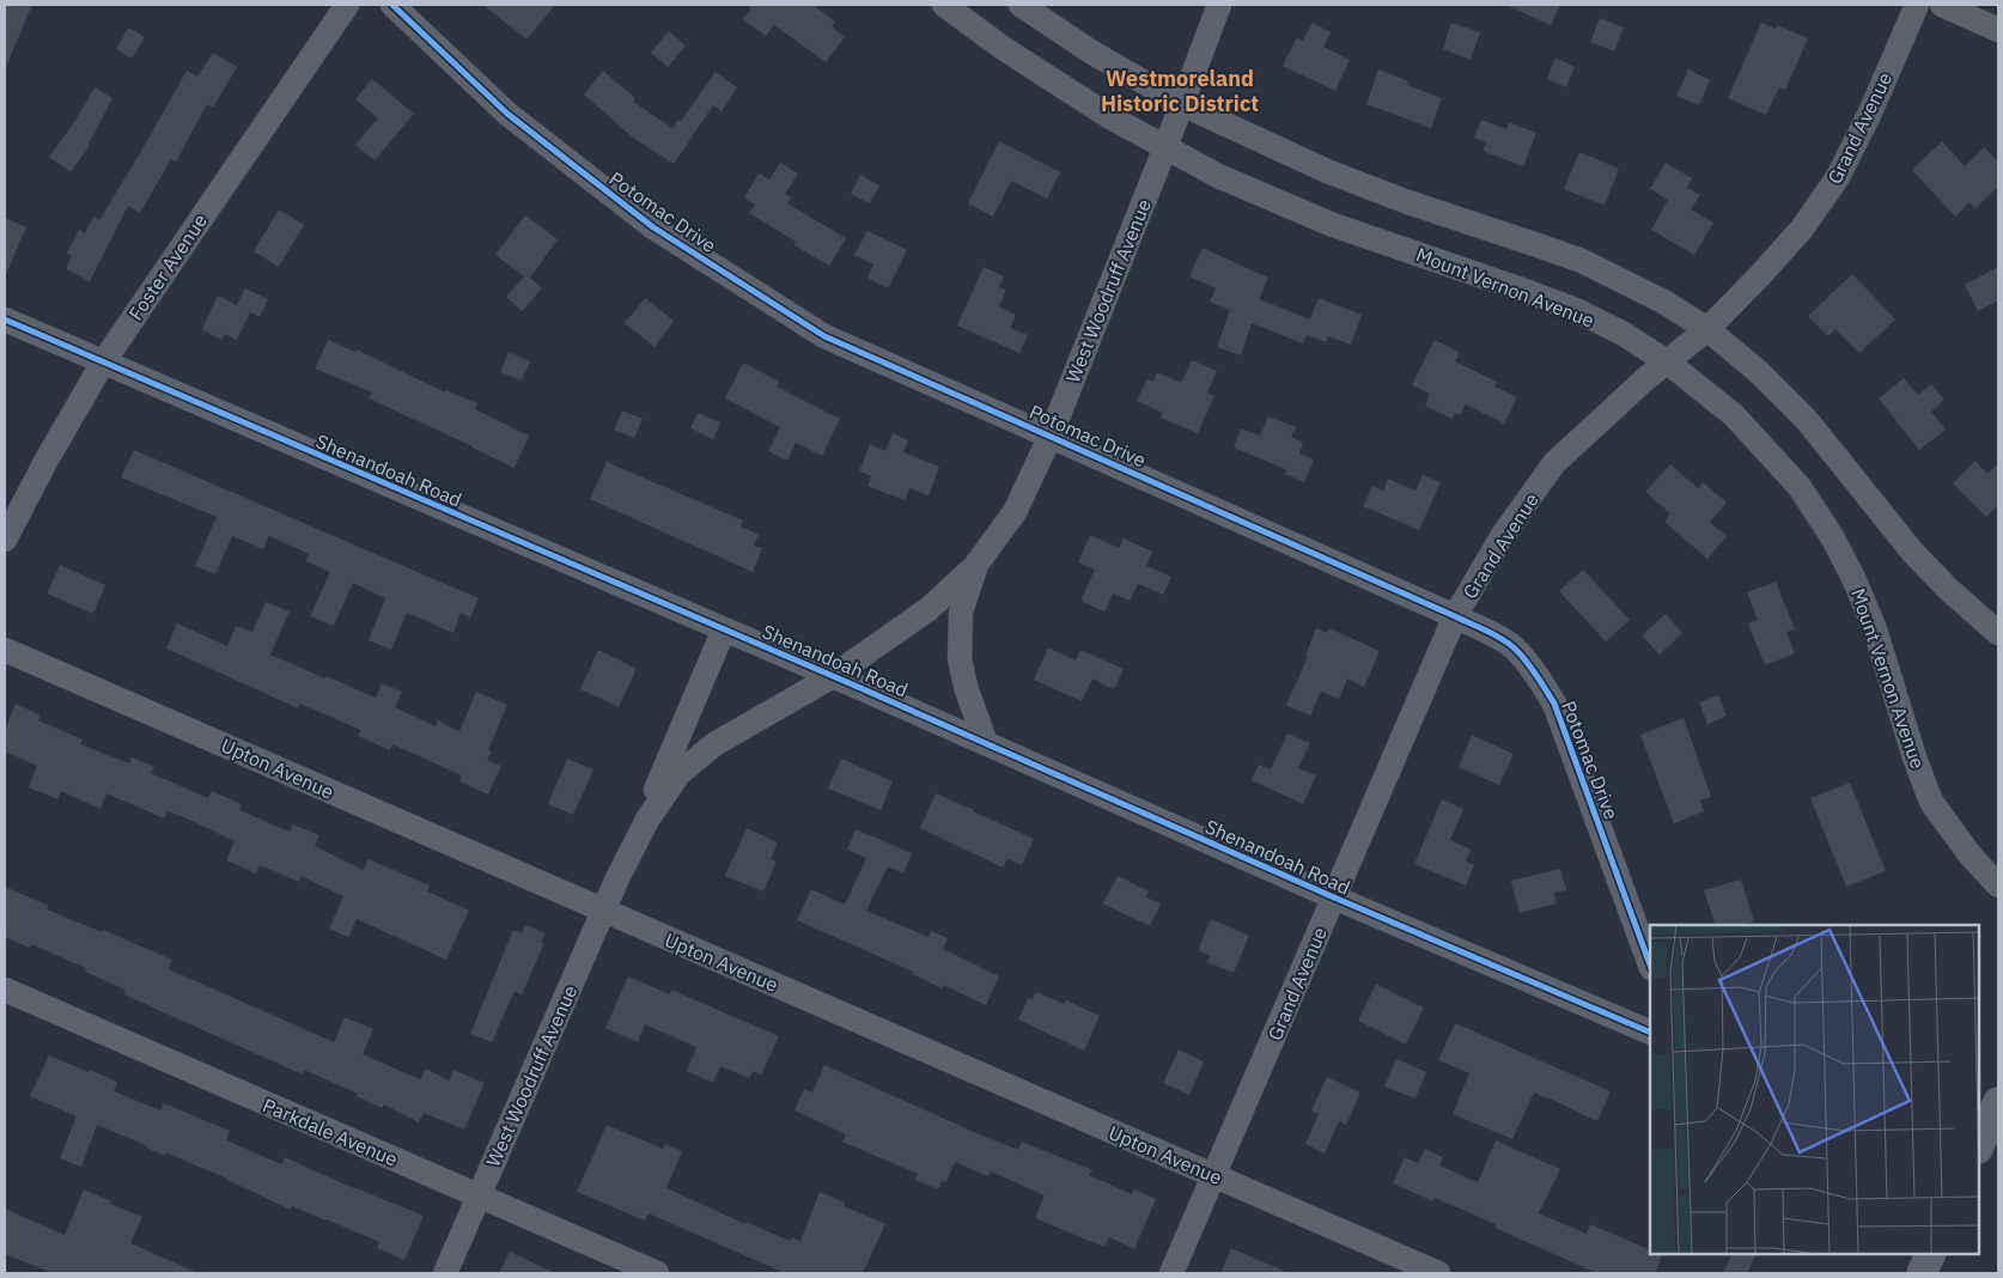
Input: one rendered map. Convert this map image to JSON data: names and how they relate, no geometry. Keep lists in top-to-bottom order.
{
  "streets": {
    "street": [
      "Grand Avenue",
      "Potomac Drive",
      "Foster Avenue",
      "Mount Vernon Avenue",
      "West Woodruff Avenue",
      "Shenandoah Road",
      "Upton Avenue",
      "Parkdale Avenue"
    ]
  },
  "crossings": [
    ["Grand Avenue", "Potomac Drive"],
    ["Grand Avenue", "Mount Vernon Avenue"],
    ["Grand Avenue", "Shenandoah Road"],
    ["Grand Avenue", "Upton Avenue"],
    ["Potomac Drive", "West Woodruff Avenue"],
    ["Foster Avenue", "Shenandoah Road"],
    ["Mount Vernon Avenue", "West Woodruff Avenue"],
    ["West Woodruff Avenue", "Shenandoah Road"],
    ["West Woodruff Avenue", "Upton Avenue"],
    ["West Woodruff Avenue", "Parkdale Avenue"]
  ],
  "districts": ["Westmoreland Historic District"]
}
